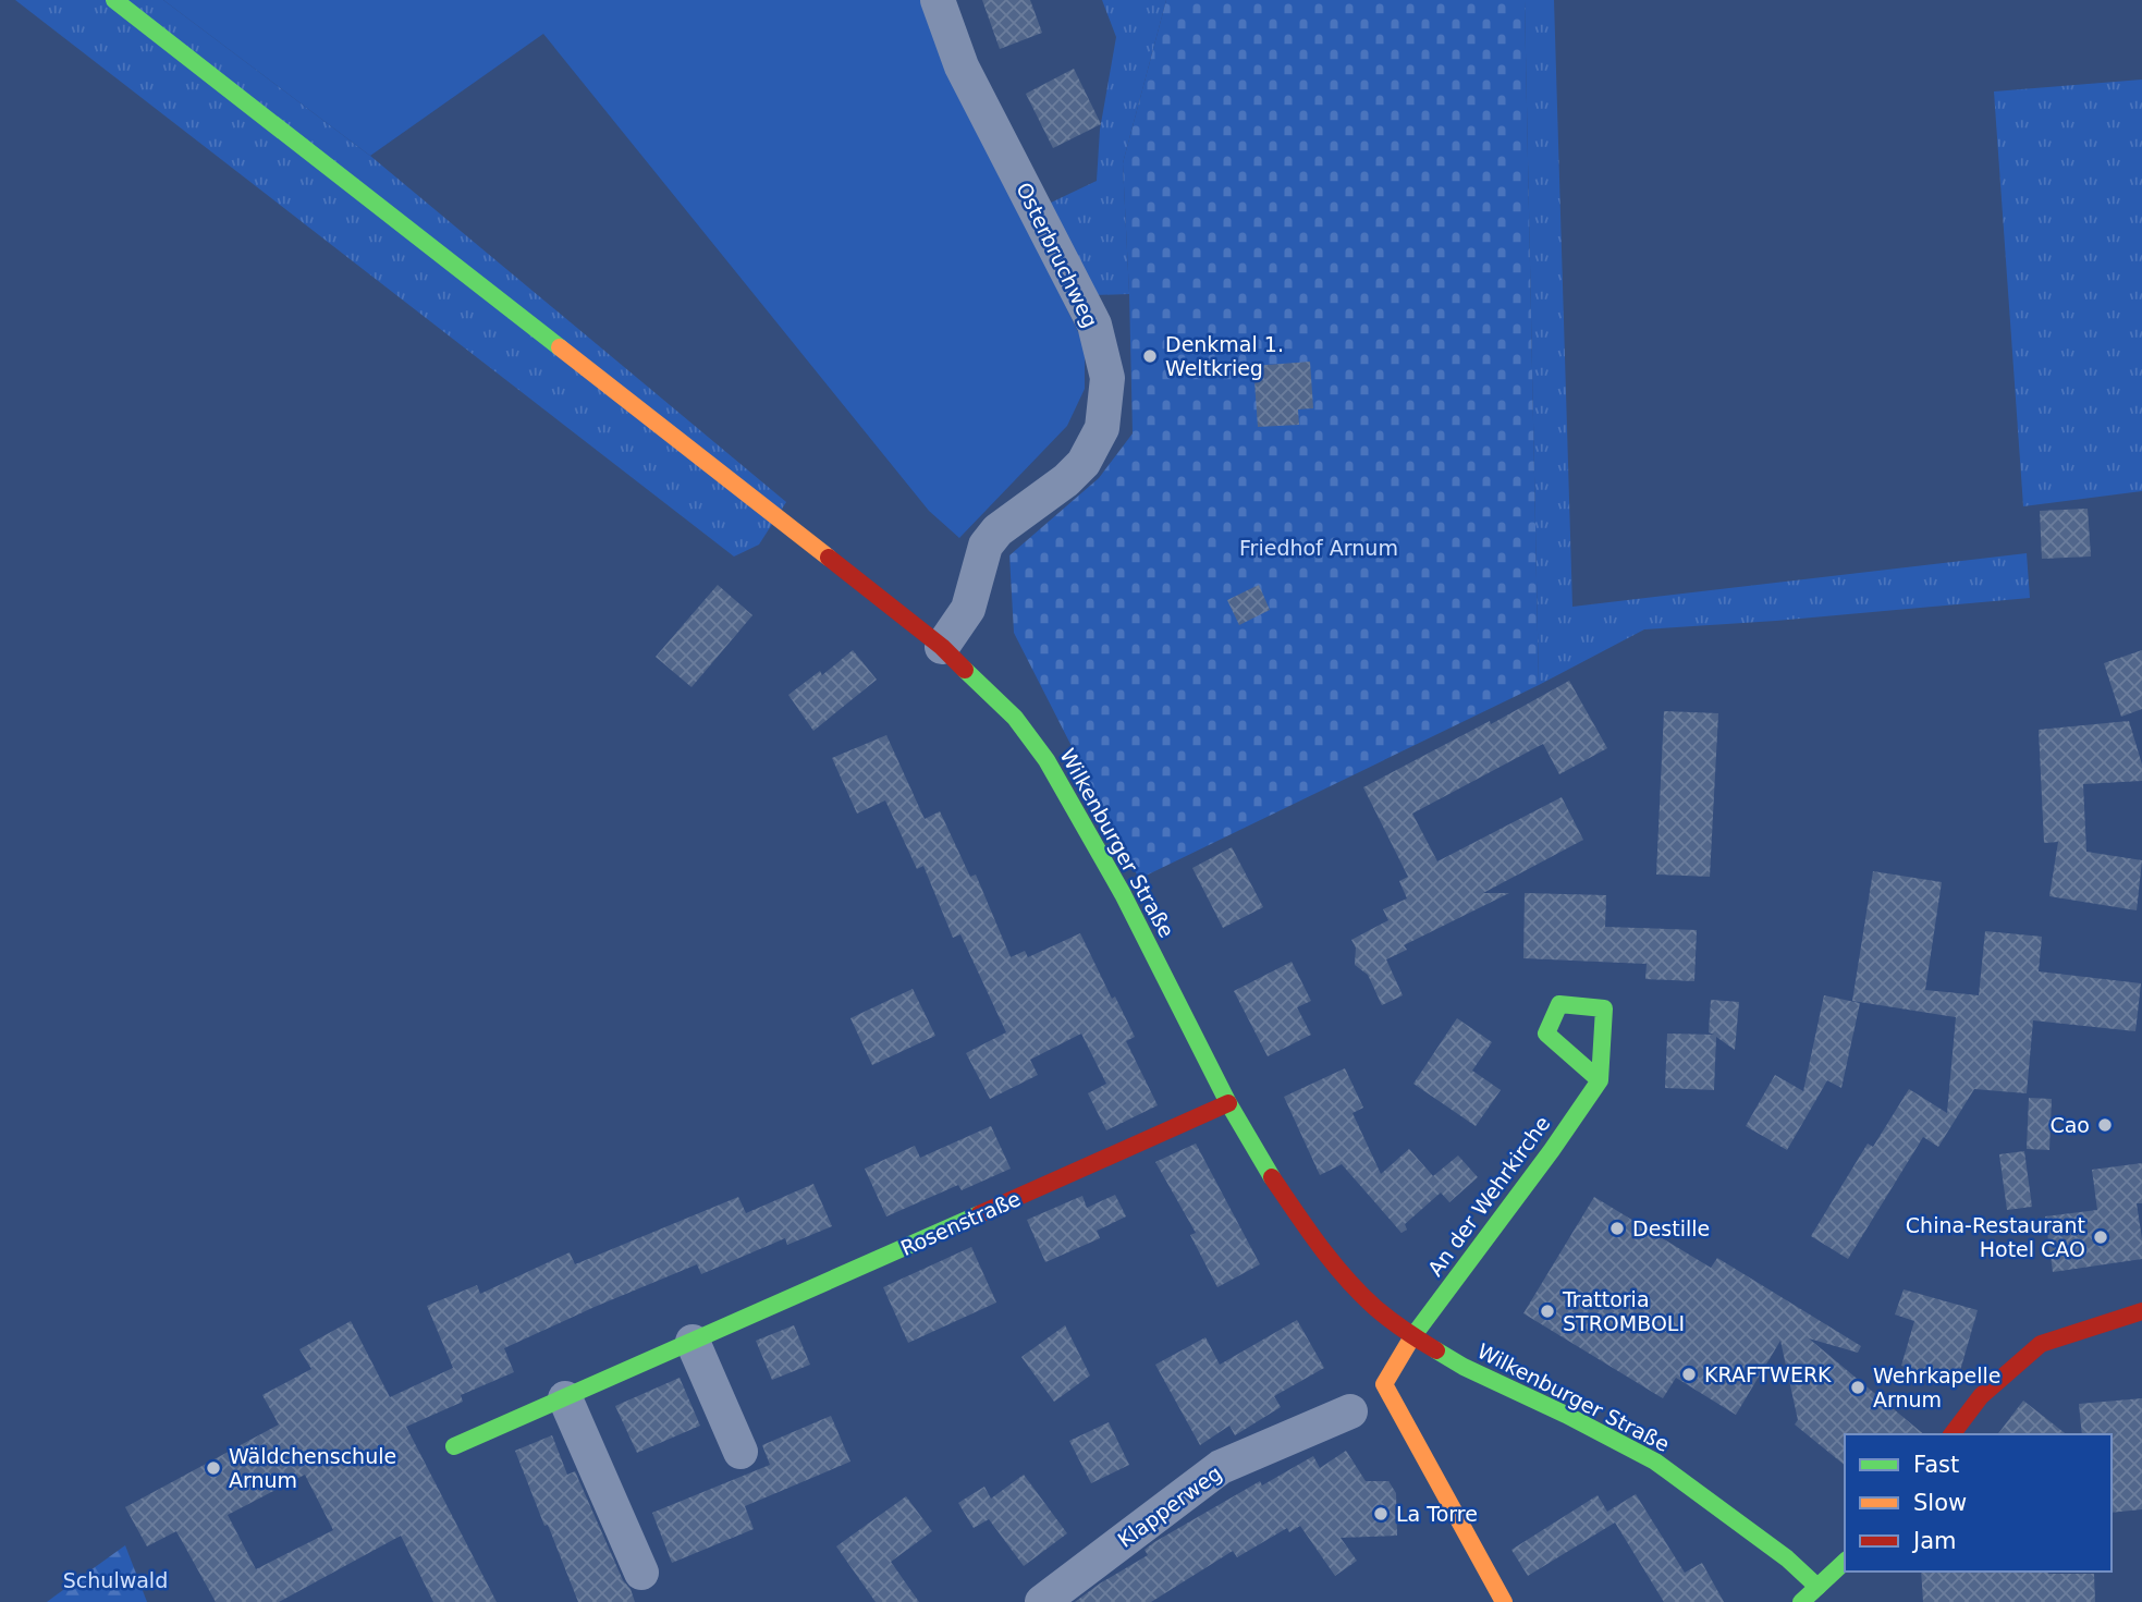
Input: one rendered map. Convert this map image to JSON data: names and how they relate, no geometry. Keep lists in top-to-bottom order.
{
  "streets": {
    "main road": ["Wilkenburger Straße", "An der Wehrkirche", "Rosenstraße"],
    "street": ["Osterbruchweg", "Klapperweg"]
  },
  "crossings": [
    ["Osterbruchweg", "Wilkenburger Straße"],
    ["Wilkenburger Straße", "An der Wehrkirche"],
    ["Wilkenburger Straße", "Rosenstraße"]
  ],
  "parks": ["Friedhof Arnum", "Schulwald"],
  "places": [
    "Denkmal 1. Weltkrieg",
    "Cao",
    "Destille",
    "China-Restaurant Hotel CAO",
    "Trattoria STROMBOLI",
    "KRAFTWERK",
    "Wehrkapelle Arnum",
    "Wäldchenschule Arnum",
    "La Torre"
  ],
  "legend": ["Fast", "Slow", "Jam"]
}
